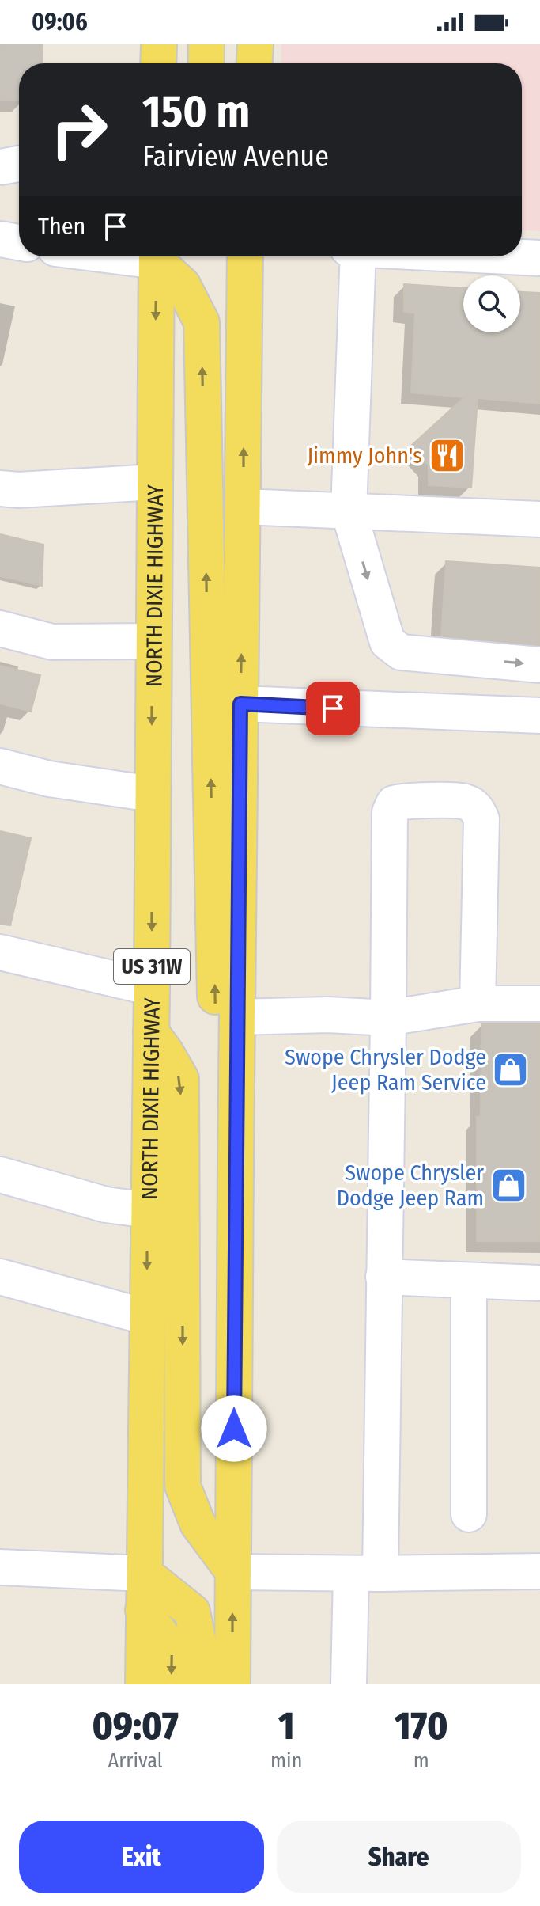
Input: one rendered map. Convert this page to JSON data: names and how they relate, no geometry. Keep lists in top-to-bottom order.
{
  "streets": {
    "main road": ["NORTH DIXIE HIGHWAY", "US 31W"]
  },
  "places": {
    "restaurant": ["Jimmy John's"],
    "shop": ["Swope Chrysler Dodge Jeep Ram Service", "Swope Chrysler Dodge Jeep Ram"]
  },
  "page": {
    "status": "09:06",
    "turn": ["150 m", "Fairview Avenue"],
    "then": "Then",
    "eta": [
      "09:07",
      "Arrival",
      "1",
      "min",
      "170",
      "m"
    ],
    "buttons": ["Exit", "Share"]
  }
}
